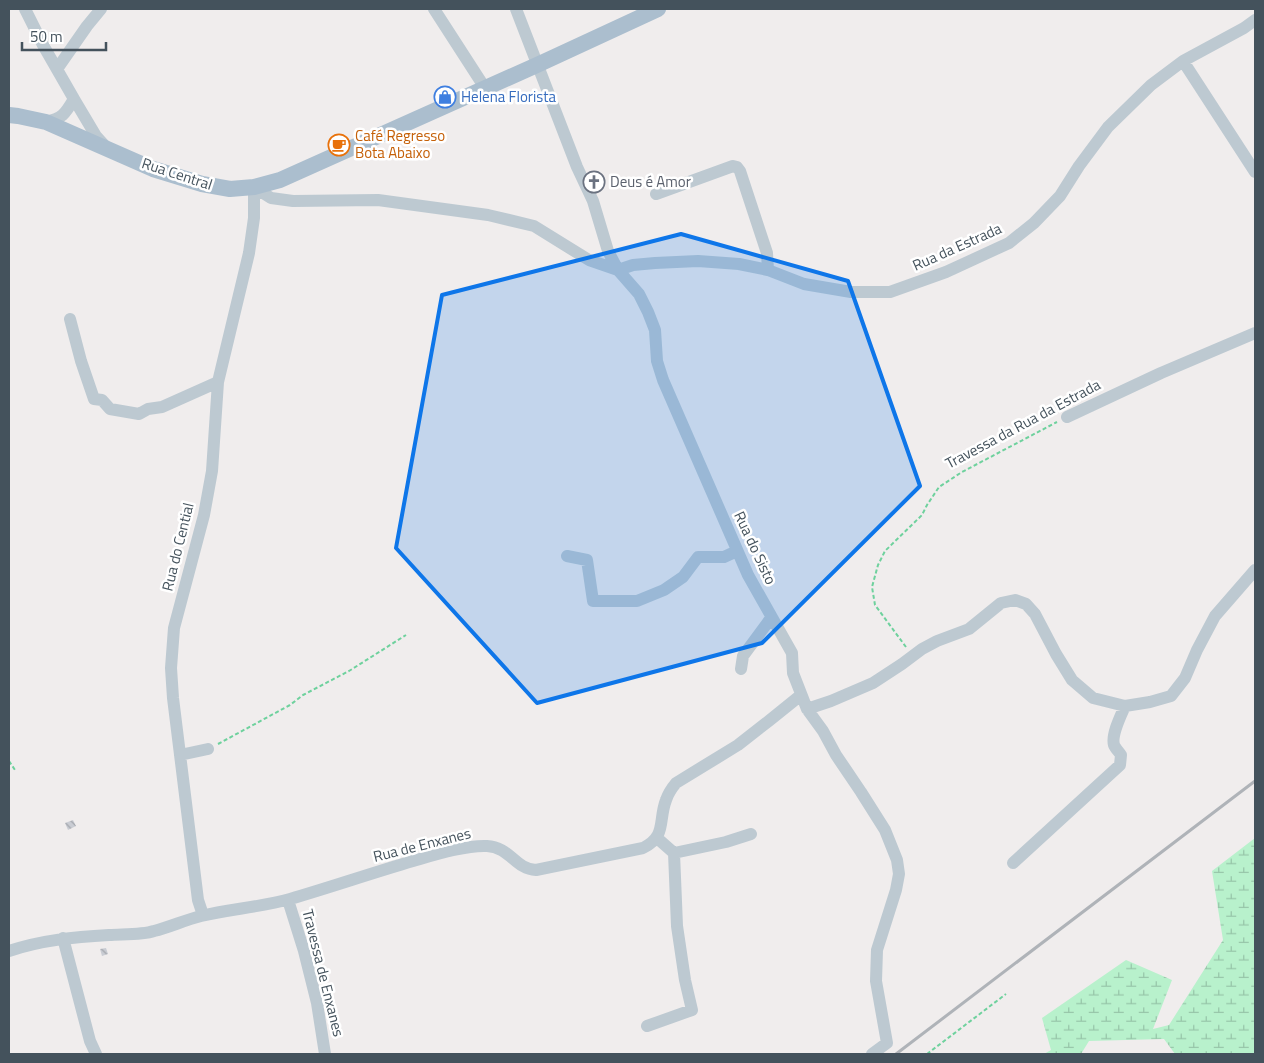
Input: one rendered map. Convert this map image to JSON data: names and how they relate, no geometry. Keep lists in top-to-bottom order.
{
  "streets": {
    "main road": ["Rua Central"],
    "street": [
      "Rua da Estrada",
      "Travessa da Rua da Estrada",
      "Rua do Cential",
      "Rua do Sisto",
      "Rua de Enxanes",
      "Travessa de Enxanes"
    ]
  },
  "crossings": [
    ["Rua Central", "Rua do Cential"],
    ["Rua Central", "Rua do Sisto"],
    ["Rua da Estrada", "Rua do Sisto"],
    ["Rua do Cential", "Rua de Enxanes"],
    ["Rua de Enxanes", "Travessa de Enxanes"]
  ],
  "places": {
    "shop": ["Helena Florista"],
    "cafe": ["Café Regresso Bota Abaixo"],
    "church": ["Deus é Amor"]
  },
  "scale_bar": "50 m"
}
